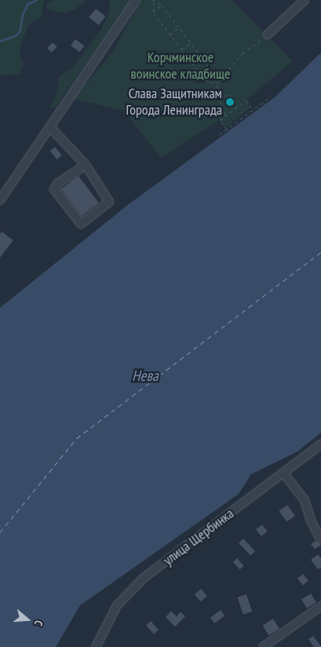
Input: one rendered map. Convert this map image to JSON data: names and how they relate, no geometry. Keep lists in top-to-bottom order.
{
  "streets": {
    "street": ["улица Щербинка"]
  },
  "water": ["Нева"],
  "parks": ["Корчминское воинское кладбище"],
  "places": ["Слава Защитникам Города Ленинграда"],
  "north": "right"
}
